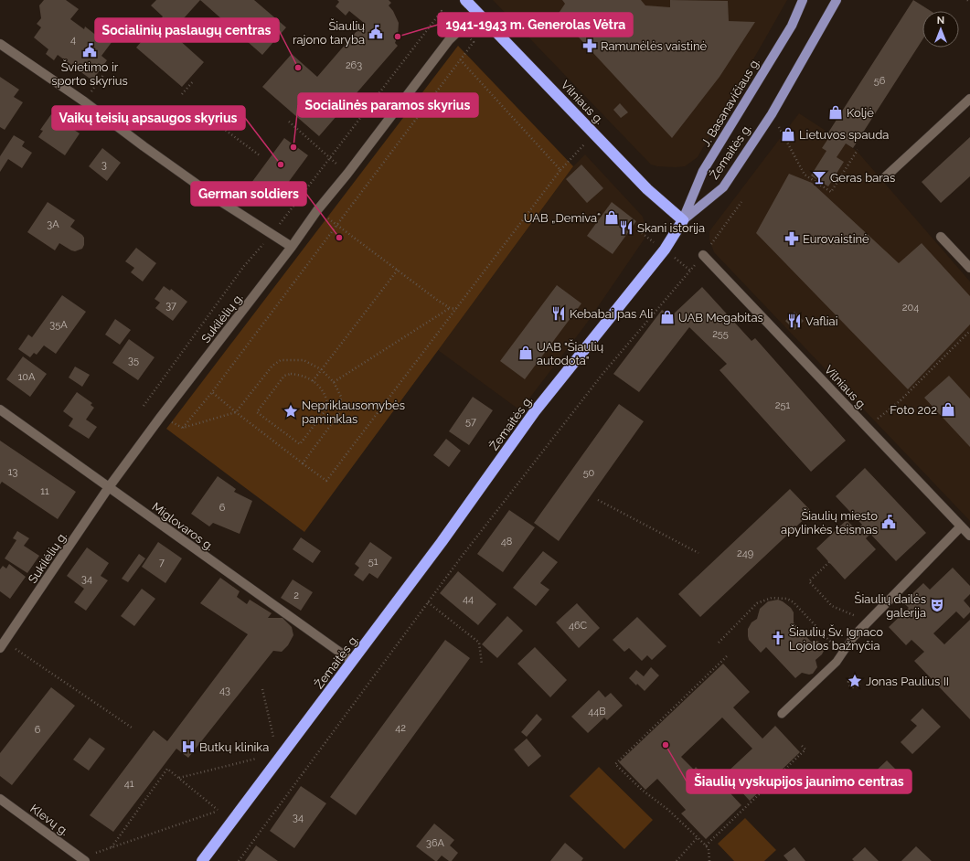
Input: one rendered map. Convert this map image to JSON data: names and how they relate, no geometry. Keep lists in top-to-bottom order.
{
  "streets": {
    "highway": ["Vilniaus g.", "Žemaitės g."],
    "main road": ["J. Basanavičiaus g."],
    "street": ["Sukilėlių g.", "Miglovaros g.", "Klevų g."]
  },
  "crossings": [
    ["Vilniaus g.", "J. Basanavičiaus g."],
    ["Vilniaus g.", "Žemaitės g."],
    ["Vilniaus g.", "Sukilėlių g."],
    ["J. Basanavičiaus g.", "Žemaitės g."],
    ["Žemaitės g.", "Miglovaros g."],
    ["Sukilėlių g.", "Miglovaros g."]
  ],
  "places": {
    "public building": ["Šiaulių rajono taryba", "Švietimo ir sporto skyrius", "Šiaulių miesto apylinkės teismas"],
    "other": [
      "1941-1943 m. Generolas Vėtra",
      "Socialinių paslaugų centras",
      "Socialinės paramos skyrius",
      "Vaikų teisių apsaugos skyrius",
      "German soldiers",
      "Šiaulių vyskupijos jaunimo centras"
    ],
    "pharmacy": ["Ramunėlės vaistinė", "Eurovaistinė"],
    "shop": [
      "Koljė",
      "Lietuvos spauda",
      "UAB „Demiva“",
      "UAB Megabitas",
      "UAB \"Šiaulių autodota\"",
      "Foto 202"
    ],
    "bar": ["Geras baras"],
    "restaurant": ["Skani istorija", "Kebabai pas Ali", "Vafliai"],
    "place": ["Nepriklausomybės paminklas", "Jonas Paulius II"],
    "theatre": ["Šiaulių dailės galerija"],
    "church": ["Šiaulių Šv. Ignaco Lojolos bažnyčia"],
    "hospital": ["Butkų klinika"]
  },
  "house_numbers": [
    "4",
    "263",
    "56",
    "3",
    "3A",
    "37",
    "204",
    "35A",
    "255",
    "35",
    "10A",
    "251",
    "57",
    "13",
    "50",
    "11",
    "6",
    "48",
    "249",
    "51",
    "7",
    "34",
    "2",
    "44",
    "46C",
    "43",
    "44B",
    "42",
    "6",
    "41",
    "34",
    "36A"
  ],
  "north": "top"
}
